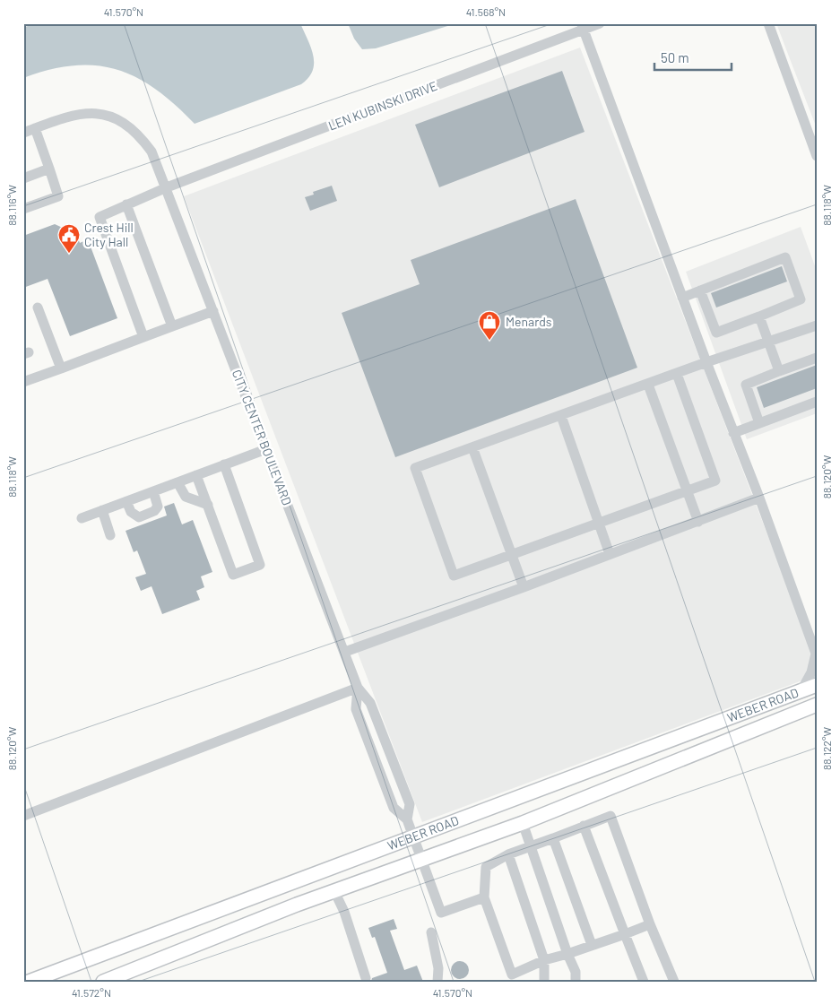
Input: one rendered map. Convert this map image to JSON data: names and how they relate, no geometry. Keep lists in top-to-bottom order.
{
  "streets": {
    "main road": ["WEBER ROAD"],
    "street": ["LEN KUBINSKI DRIVE", "CITY CENTER BOULEVARD"]
  },
  "crossings": [
    ["LEN KUBINSKI DRIVE", "CITY CENTER BOULEVARD"]
  ],
  "places": {
    "public building": ["Crest Hill City Hall"],
    "shop": ["Menards"]
  },
  "scale_bar": "50 m",
  "coordinates": [
    "41.570°N",
    "41.568°N",
    "88.118°W",
    "88.116°W",
    "88.120°W",
    "88.122°W",
    "41.572°N"
  ]
}
